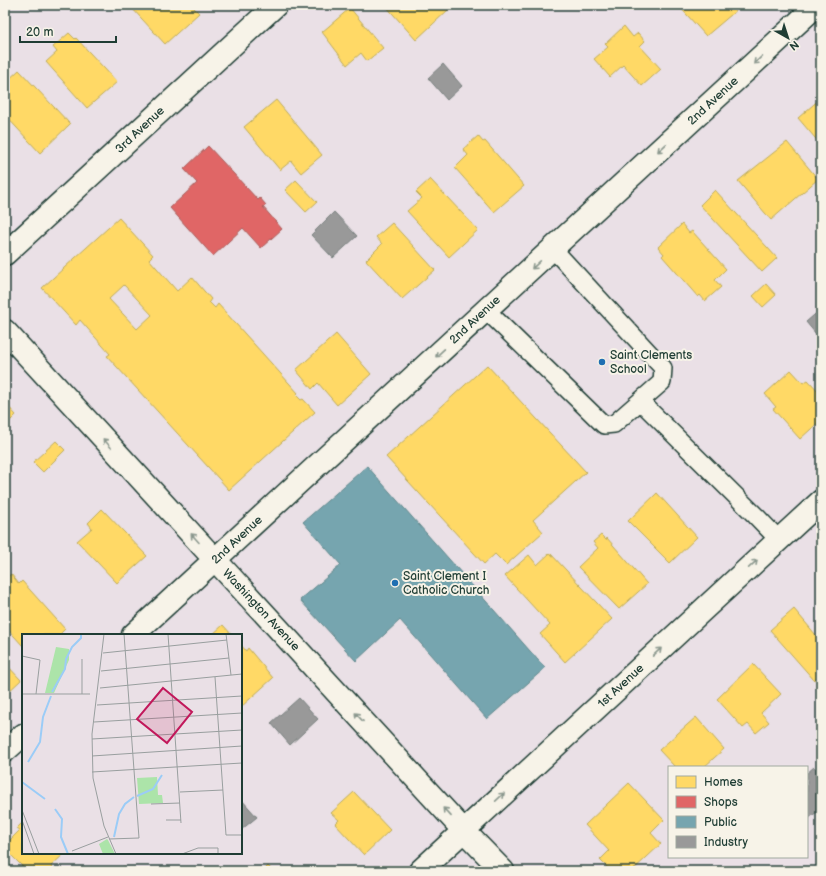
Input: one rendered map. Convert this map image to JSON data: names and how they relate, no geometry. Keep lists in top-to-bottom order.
{
  "streets": {
    "street": [
      "2nd Avenue",
      "3rd Avenue",
      "Washington Avenue",
      "1st Avenue"
    ]
  },
  "crossings": [
    ["2nd Avenue", "Washington Avenue"],
    ["Washington Avenue", "1st Avenue"]
  ],
  "one_way": ["2nd Avenue", "Washington Avenue", "1st Avenue"],
  "places": ["Saint Clements School", "Saint Clement I Catholic Church"],
  "legend": [
    "Homes",
    "Shops",
    "Public",
    "Industry"
  ],
  "scale_bar": "20 m",
  "north": "bottom right"
}
